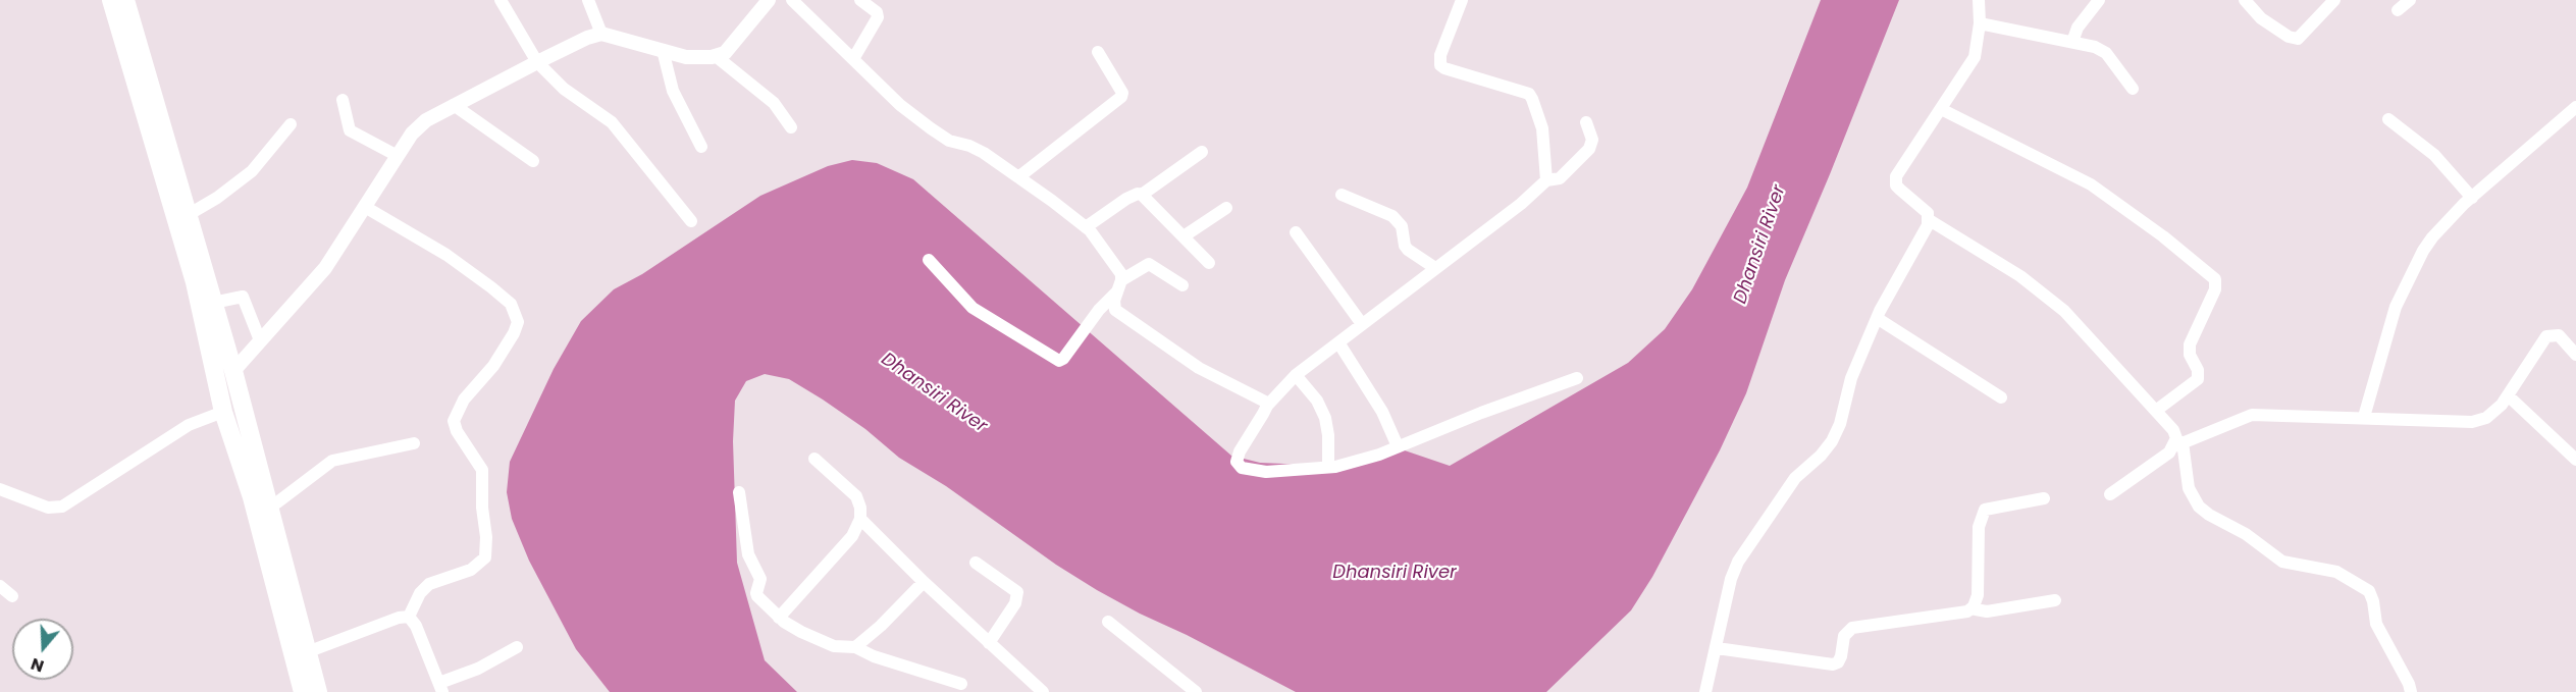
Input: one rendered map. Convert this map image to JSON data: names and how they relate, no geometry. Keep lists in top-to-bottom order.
{
  "water": ["Dhansiri River"],
  "north": "bottom"
}
